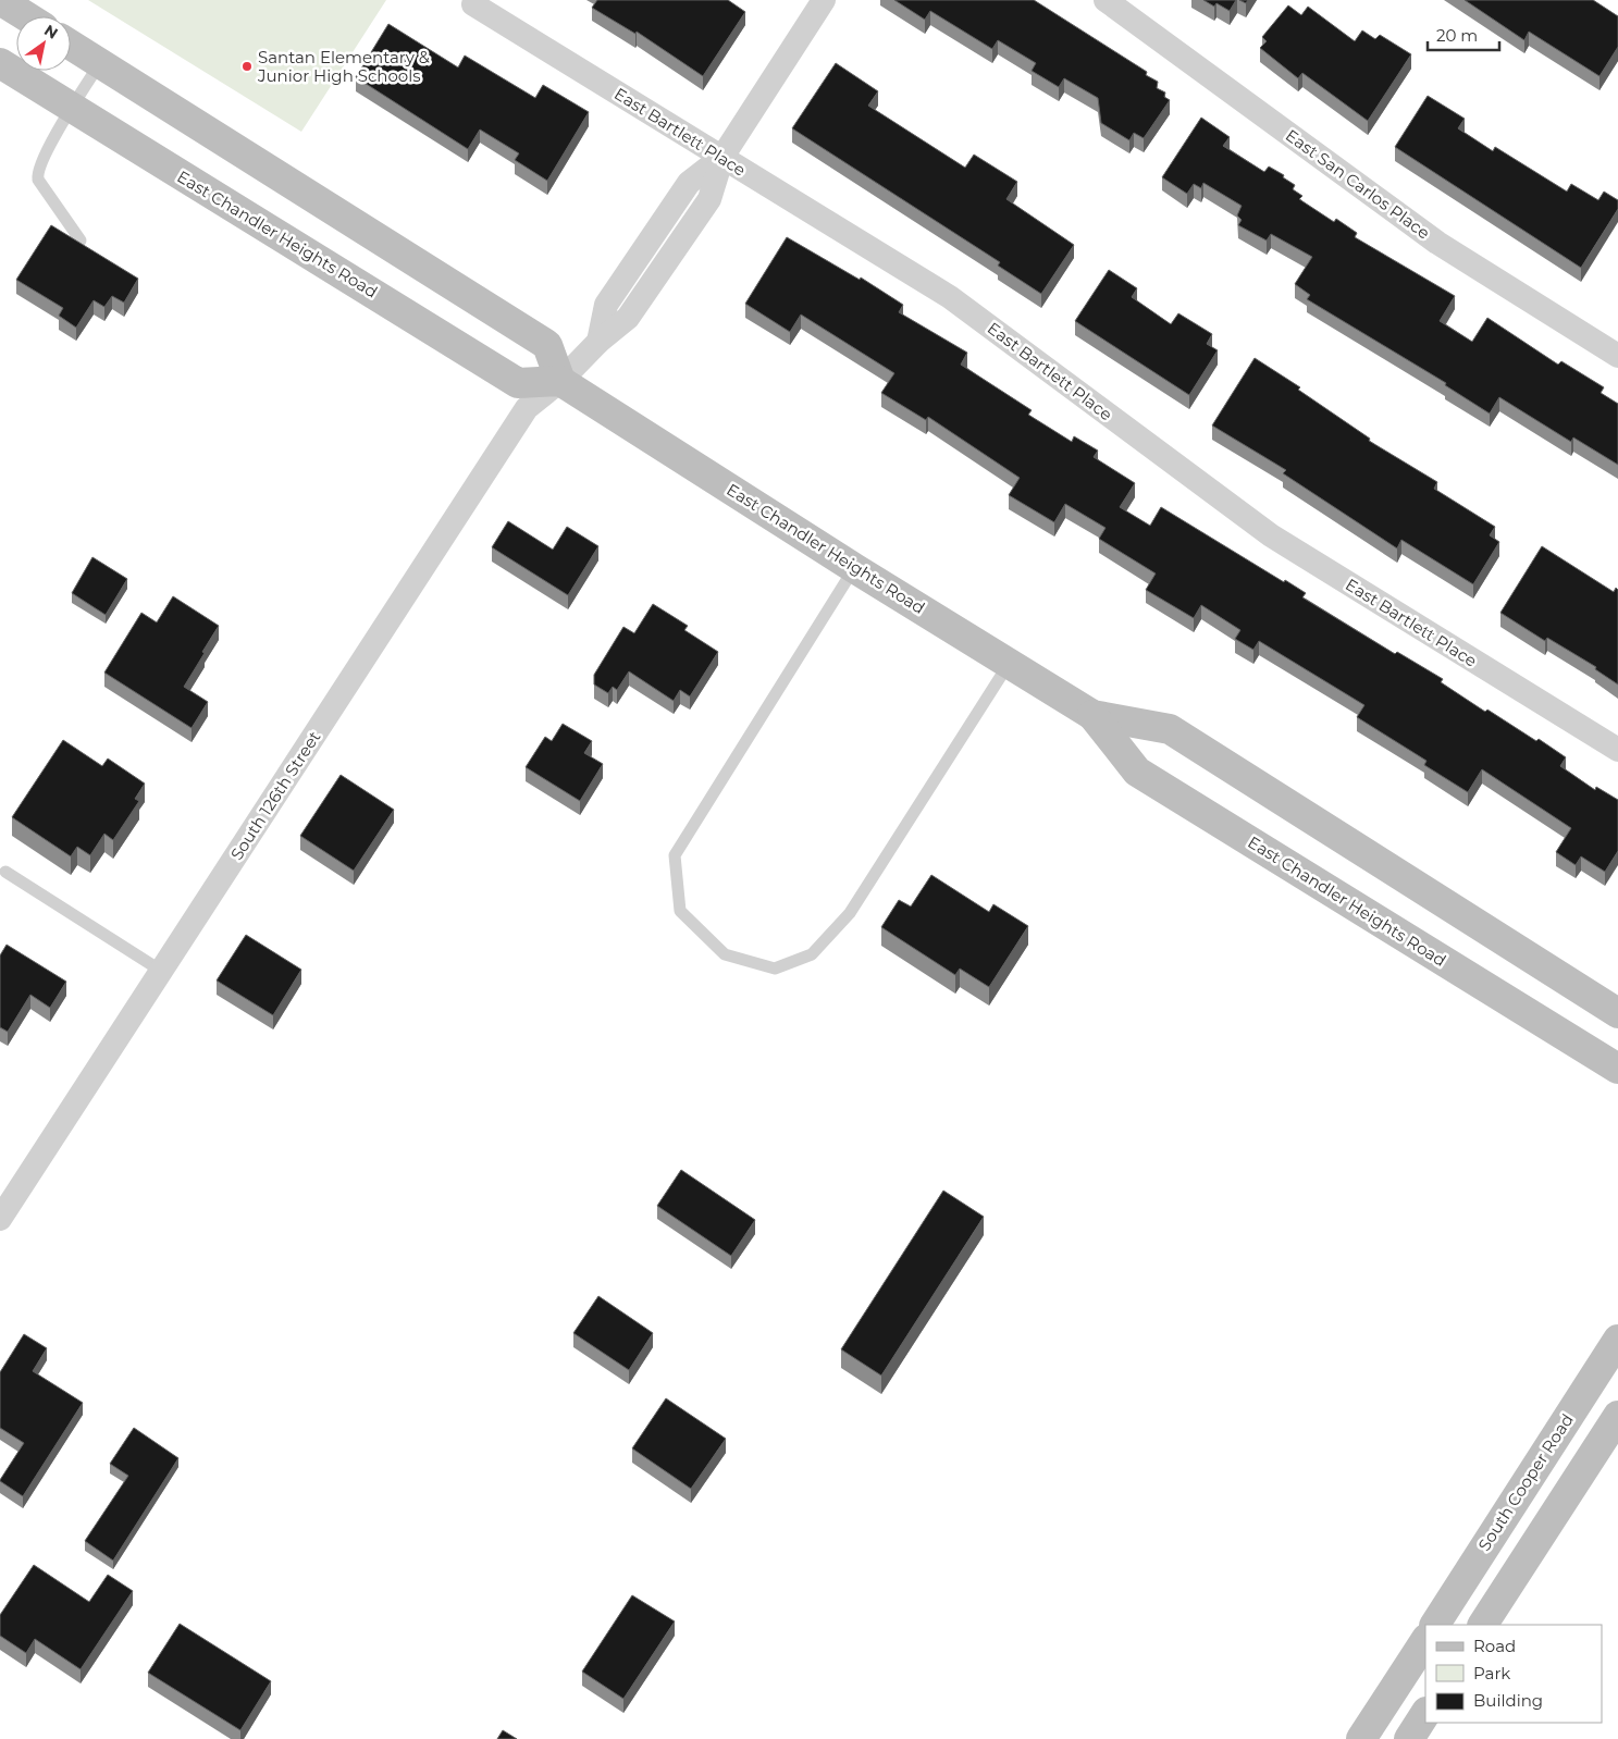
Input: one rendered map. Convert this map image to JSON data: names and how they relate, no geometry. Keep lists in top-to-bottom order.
{
  "streets": {
    "main road": ["East Chandler Heights Road", "South Cooper Road"],
    "street": ["East Bartlett Place", "East San Carlos Place", "South 126th Street"]
  },
  "crossings": [
    ["East Bartlett Place", "South 126th Street"],
    ["East Chandler Heights Road", "South 126th Street"]
  ],
  "places": ["Santan Elementary & Junior High Schools"],
  "legend": ["Road", "Park", "Building"],
  "scale_bar": "20 m",
  "north": "top right"
}
